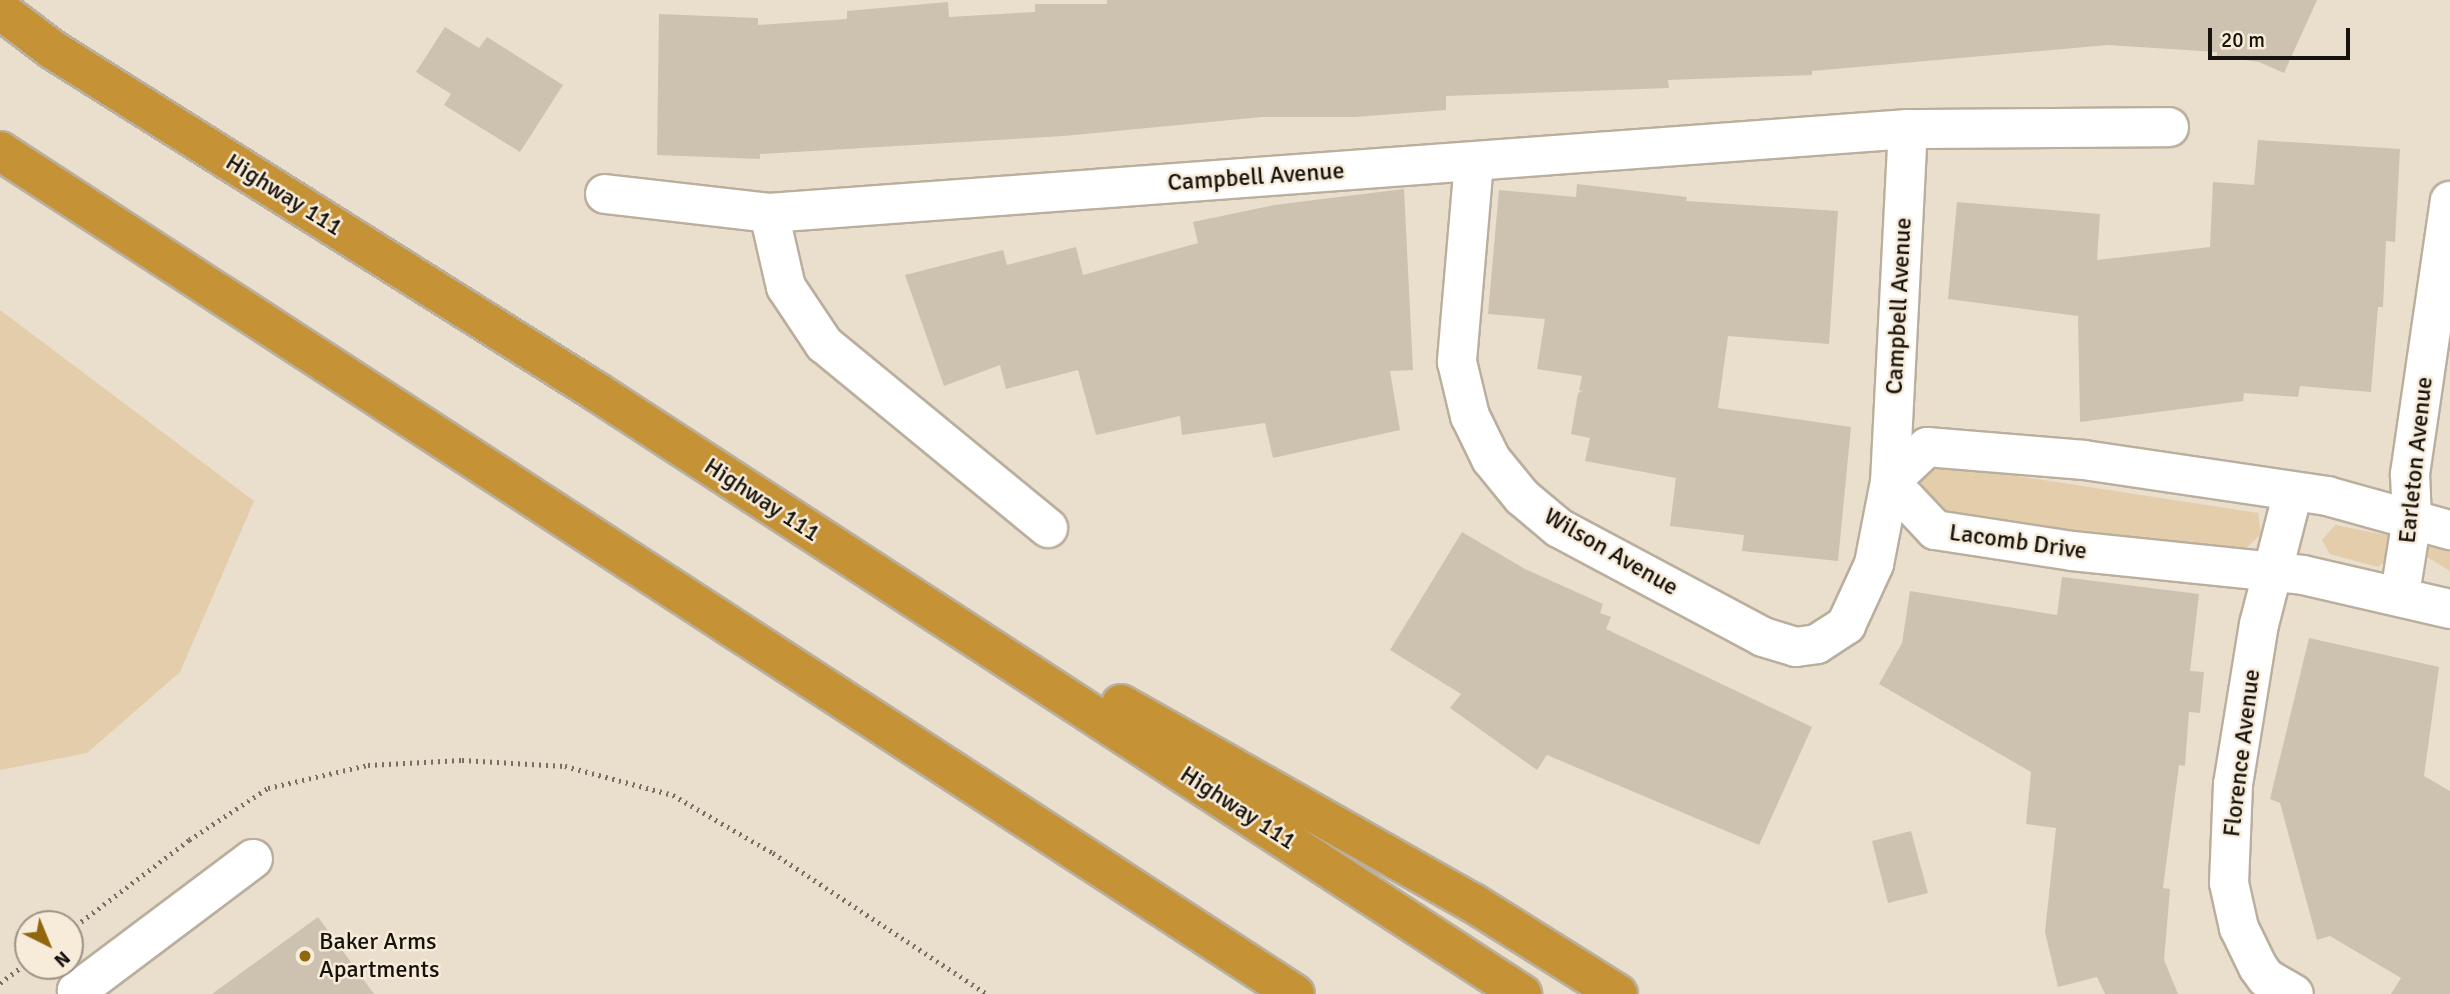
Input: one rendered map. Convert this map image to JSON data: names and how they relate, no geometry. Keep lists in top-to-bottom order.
{
  "streets": {
    "highway": ["Highway 111"],
    "street": [
      "Campbell Avenue",
      "Earleton Avenue",
      "Lacomb Drive",
      "Wilson Avenue",
      "Florence Avenue"
    ]
  },
  "crossings": [
    ["Campbell Avenue", "Lacomb Drive"],
    ["Campbell Avenue", "Wilson Avenue"],
    ["Earleton Avenue", "Lacomb Drive"],
    ["Lacomb Drive", "Wilson Avenue"],
    ["Lacomb Drive", "Florence Avenue"]
  ],
  "places": ["Baker Arms Apartments"],
  "scale_bar": "20 m",
  "north": "bottom right"
}
